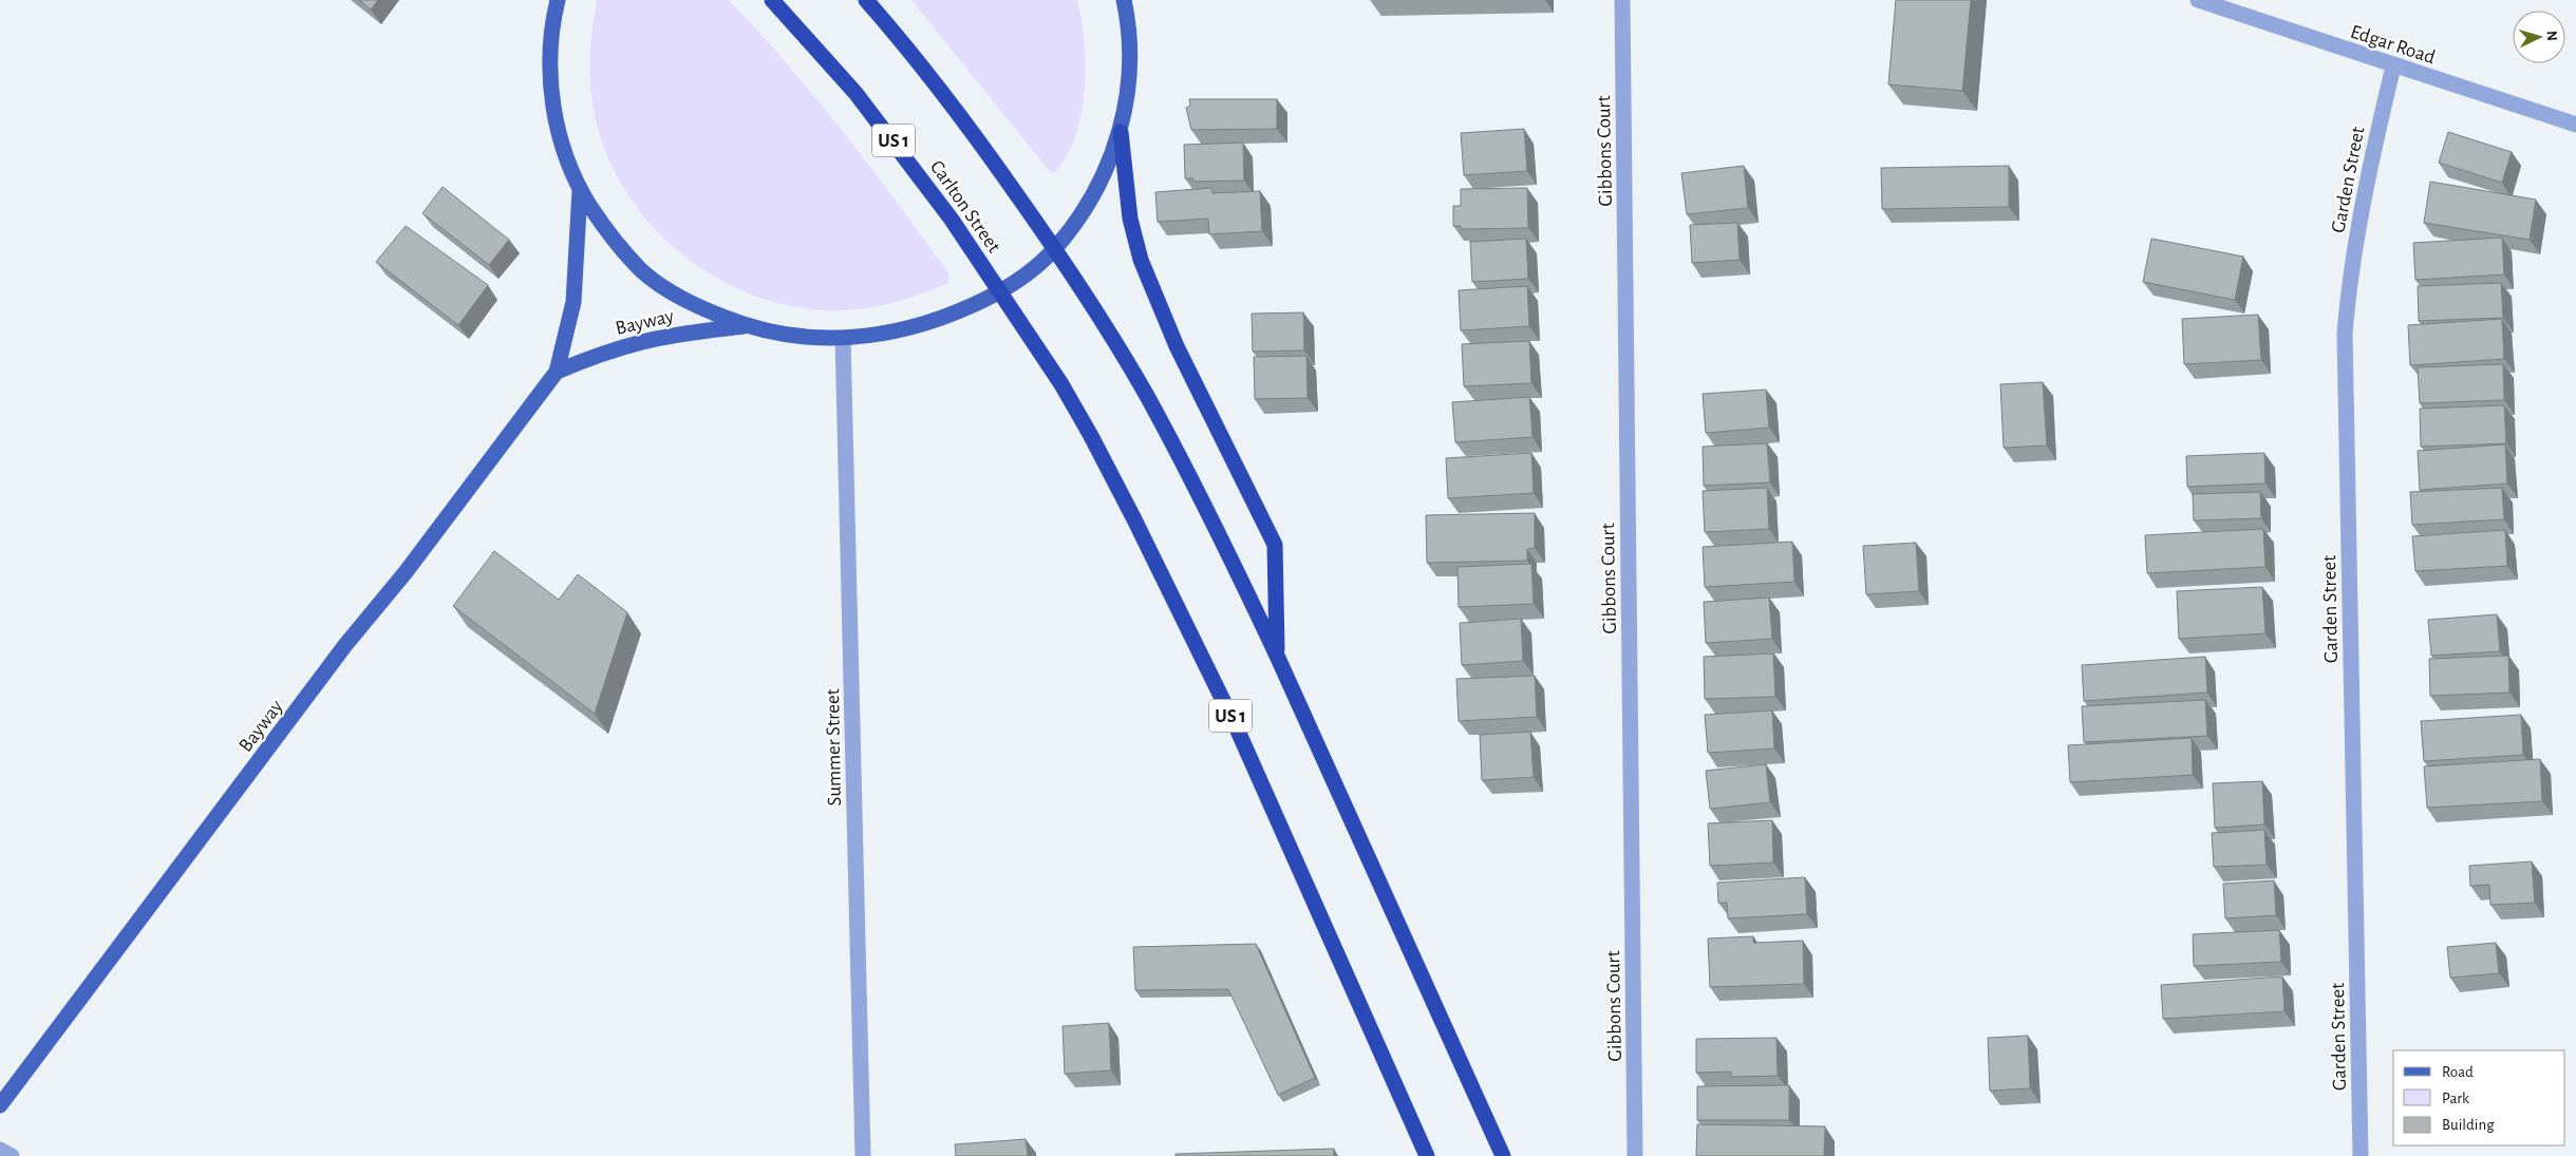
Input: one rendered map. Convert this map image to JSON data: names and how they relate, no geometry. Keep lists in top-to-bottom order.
{
  "streets": {
    "highway": ["US 1", "Carlton Street"],
    "main road": ["Bayway"],
    "street": [
      "Edgar Road",
      "Gibbons Court",
      "Garden Street",
      "Summer Street"
    ]
  },
  "crossings": [
    ["Edgar Road", "Garden Street"],
    ["US 1", "Carlton Street"]
  ],
  "legend": ["Road", "Park", "Building"],
  "north": "right"
}
